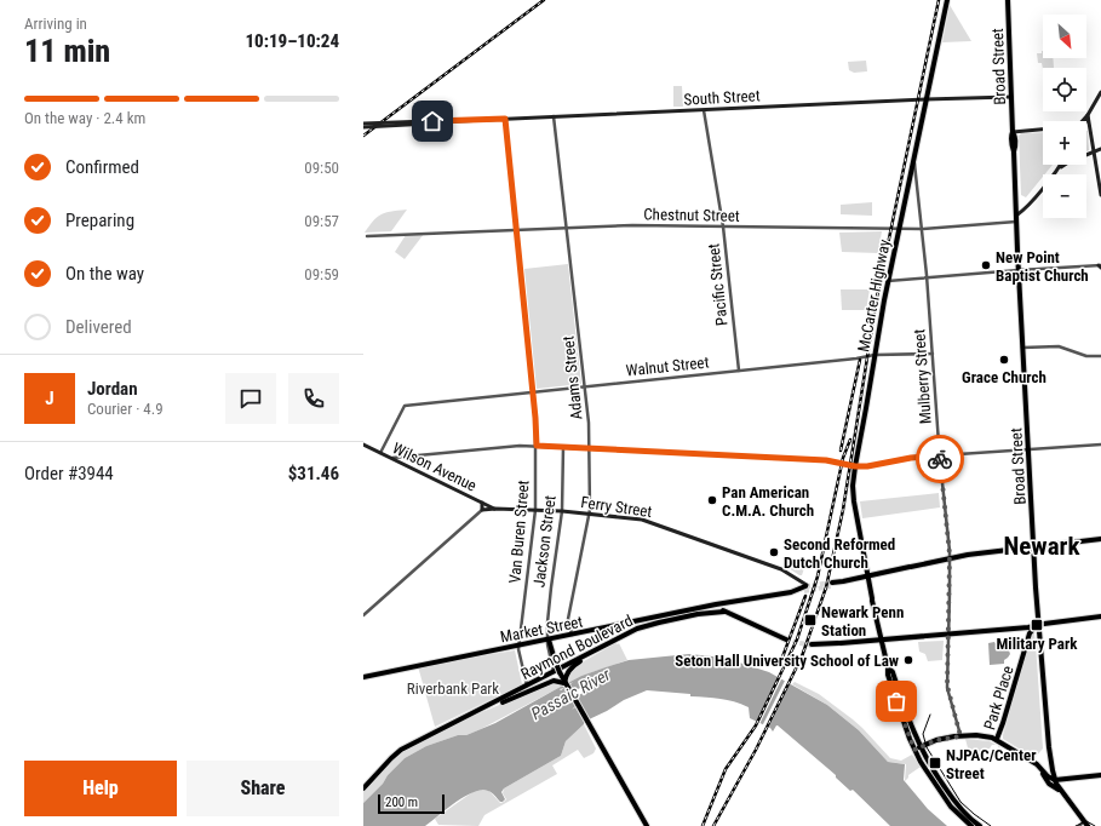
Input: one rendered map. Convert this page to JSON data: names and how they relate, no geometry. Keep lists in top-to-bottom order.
{
  "streets": {
    "main road": [
      "Broad Street",
      "South Street",
      "McCarter Highway",
      "Wilson Avenue",
      "Ferry Street",
      "Jackson Street",
      "Market Street",
      "Raymond Boulevard",
      "Park Place"
    ],
    "street": [
      "Chestnut Street",
      "Pacific Street",
      "Walnut Street",
      "Mulberry Street",
      "Adams Street",
      "Van Buren Street"
    ]
  },
  "crossings": [
    ["Broad Street", "South Street"],
    ["Broad Street", "Chestnut Street"],
    ["Broad Street", "Park Place"],
    ["South Street", "Pacific Street"],
    ["South Street", "McCarter Highway"],
    ["South Street", "Adams Street"],
    ["South Street", "Van Buren Street"],
    ["Chestnut Street", "Pacific Street"],
    ["Chestnut Street", "McCarter Highway"],
    ["Chestnut Street", "Mulberry Street"],
    ["Chestnut Street", "Adams Street"],
    ["Chestnut Street", "Van Buren Street"],
    ["Pacific Street", "Walnut Street"],
    ["McCarter Highway", "Walnut Street"],
    ["McCarter Highway", "Mulberry Street"],
    ["Walnut Street", "Mulberry Street"],
    ["Walnut Street", "Adams Street"],
    ["Walnut Street", "Wilson Avenue"],
    ["Walnut Street", "Van Buren Street"],
    ["Adams Street", "Ferry Street"],
    ["Adams Street", "Market Street"],
    ["Wilson Avenue", "Ferry Street"],
    ["Ferry Street", "Van Buren Street"],
    ["Ferry Street", "Jackson Street"],
    ["Ferry Street", "Market Street"],
    ["Van Buren Street", "Market Street"],
    ["Van Buren Street", "Raymond Boulevard"],
    ["Jackson Street", "Market Street"],
    ["Jackson Street", "Raymond Boulevard"],
    ["Market Street", "Raymond Boulevard"]
  ],
  "districts": ["Newark"],
  "water": ["Passaic River"],
  "parks": ["Riverbank Park"],
  "places": {
    "other": [
      "New Point Baptist Church",
      "Grace Church",
      "Pan American C.M.A. Church",
      "Second Reformed Dutch Church",
      "Seton Hall University School of Law"
    ],
    "transit": ["Newark Penn Station", "Military Park", "NJPAC/Center Street"]
  },
  "scale_bar": "200 m",
  "north": "bottom right",
  "page": {
    "heading": ["11 min", "Arriving in", "10:19–10:24"],
    "panel": [
      "Jordan",
      "Courier · 4.9",
      "Order #3944",
      "$31.46"
    ],
    "map_buttons": ["+", "−"],
    "bar": "On the way · 2.4 km",
    "list": [
      ["Confirmed", "09:50"],
      ["Preparing", "09:57"],
      ["On the way", "09:59"],
      "Delivered"
    ],
    "round": "J",
    "buttons": ["Help", "Share"],
    "scale": "200 m"
  }
}
